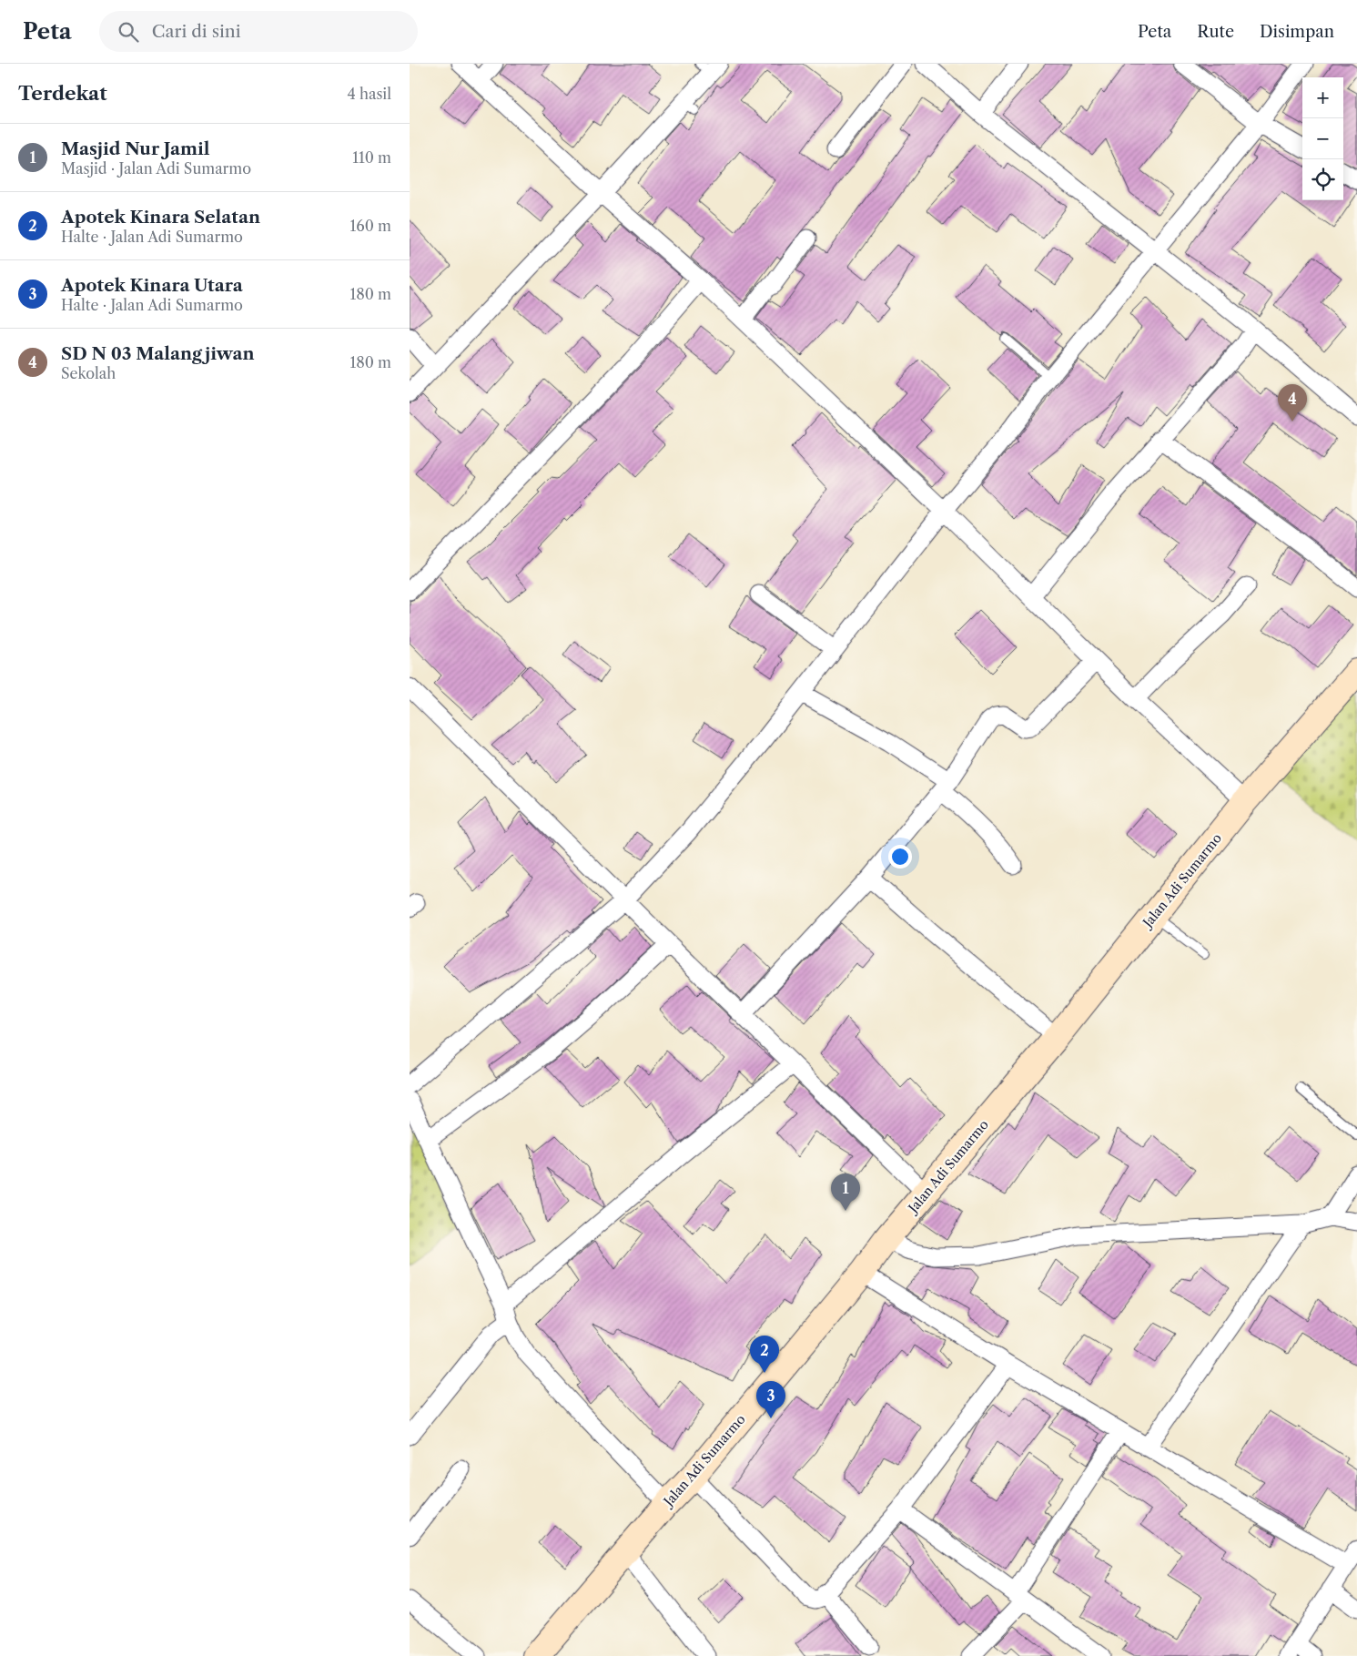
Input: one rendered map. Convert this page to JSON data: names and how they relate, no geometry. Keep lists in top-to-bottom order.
{
  "streets": {
    "main road": ["Jalan Adi Sumarmo"]
  },
  "page": {
    "header": "Peta",
    "search": "Cari di sini",
    "nav": ["Peta", "Rute", "Disimpan"],
    "heading": ["Terdekat", "4 hasil"],
    "map_buttons": ["+", "−"],
    "list": [
      {
        "mark": "1",
        "name": "Masjid Nur Jamil",
        "note": "Masjid · Jalan Adi Sumarmo",
        "value": "110 m"
      },
      {
        "mark": "2",
        "name": "Apotek Kinara Selatan",
        "note": "Halte · Jalan Adi Sumarmo",
        "value": "160 m"
      },
      {
        "mark": "3",
        "name": "Apotek Kinara Utara",
        "note": "Halte · Jalan Adi Sumarmo",
        "value": "180 m"
      },
      {
        "mark": "4",
        "name": "SD N 03 Malangjiwan",
        "note": "Sekolah",
        "value": "180 m"
      }
    ],
    "pins": [
      "4",
      "1",
      "2",
      "3"
    ]
  }
}
